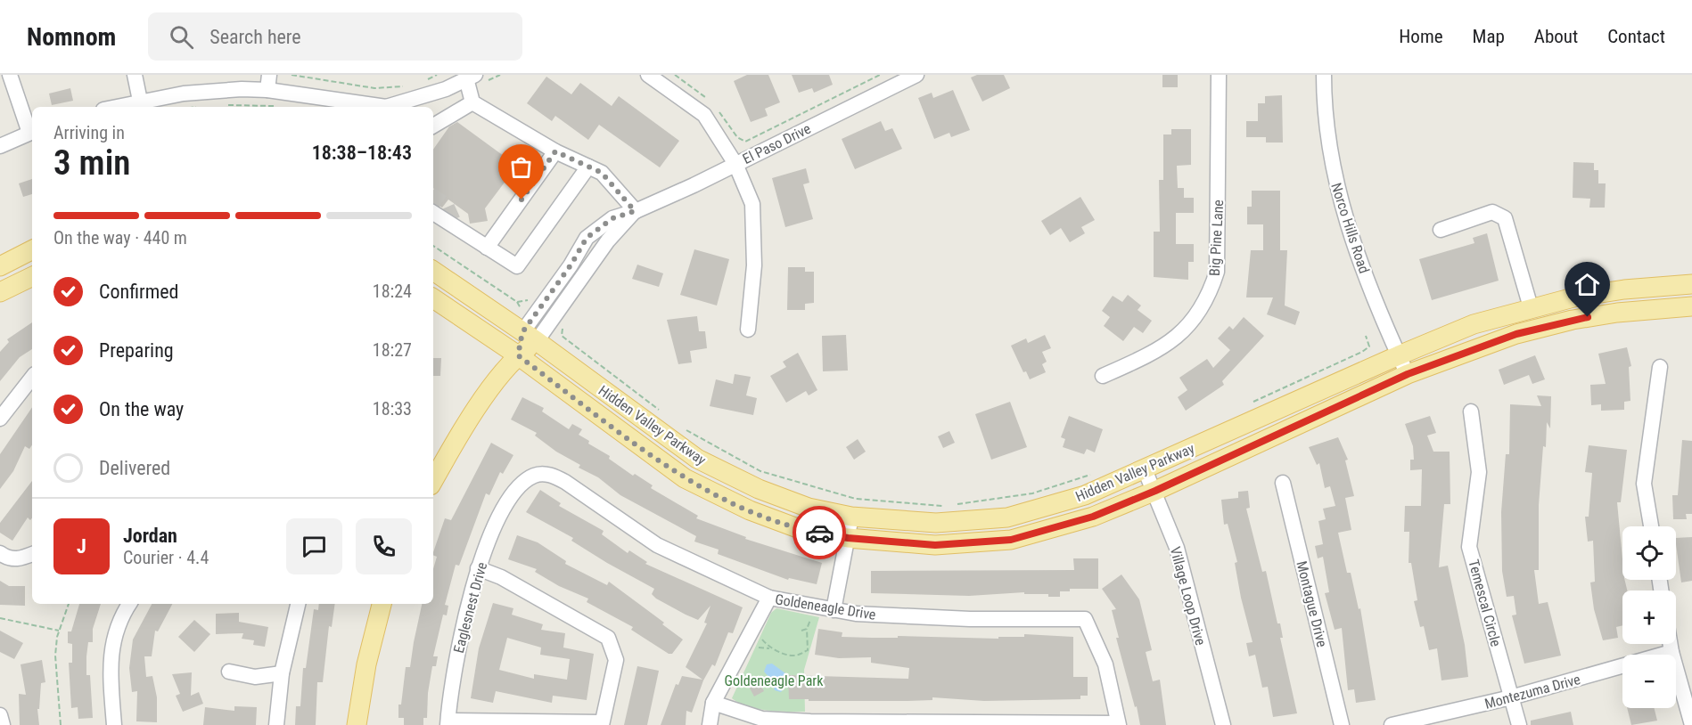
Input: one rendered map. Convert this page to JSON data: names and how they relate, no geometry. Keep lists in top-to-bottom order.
{
  "streets": {
    "main road": ["Hidden Valley Parkway"],
    "street": [
      "El Paso Drive",
      "Norco Hills Road",
      "Big Pine Lane",
      "Village Loop Drive",
      "Temescal Circle",
      "Montague Drive",
      "Goldeneagle Drive",
      "Eaglesnest Drive",
      "Montezuma Drive"
    ]
  },
  "crossings": [
    ["El Paso Drive", "Hidden Valley Parkway"],
    ["Norco Hills Road", "Hidden Valley Parkway"],
    ["Hidden Valley Parkway", "Village Loop Drive"],
    ["Temescal Circle", "Montezuma Drive"],
    ["Goldeneagle Drive", "Eaglesnest Drive"]
  ],
  "parks": ["Goldeneagle Park"],
  "page": {
    "header": "Nomnom",
    "search": "Search here",
    "nav": [
      "Home",
      "Map",
      "About",
      "Contact"
    ],
    "heading": ["3 min", "Arriving in", "18:38–18:43"],
    "panel": ["Jordan", "Courier · 4.4"],
    "bar": "On the way · 440 m",
    "list": [
      ["Confirmed", "18:24"],
      ["Preparing", "18:27"],
      ["On the way", "18:33"],
      "Delivered"
    ],
    "round": "J",
    "map_buttons": ["+", "−"]
  }
}
